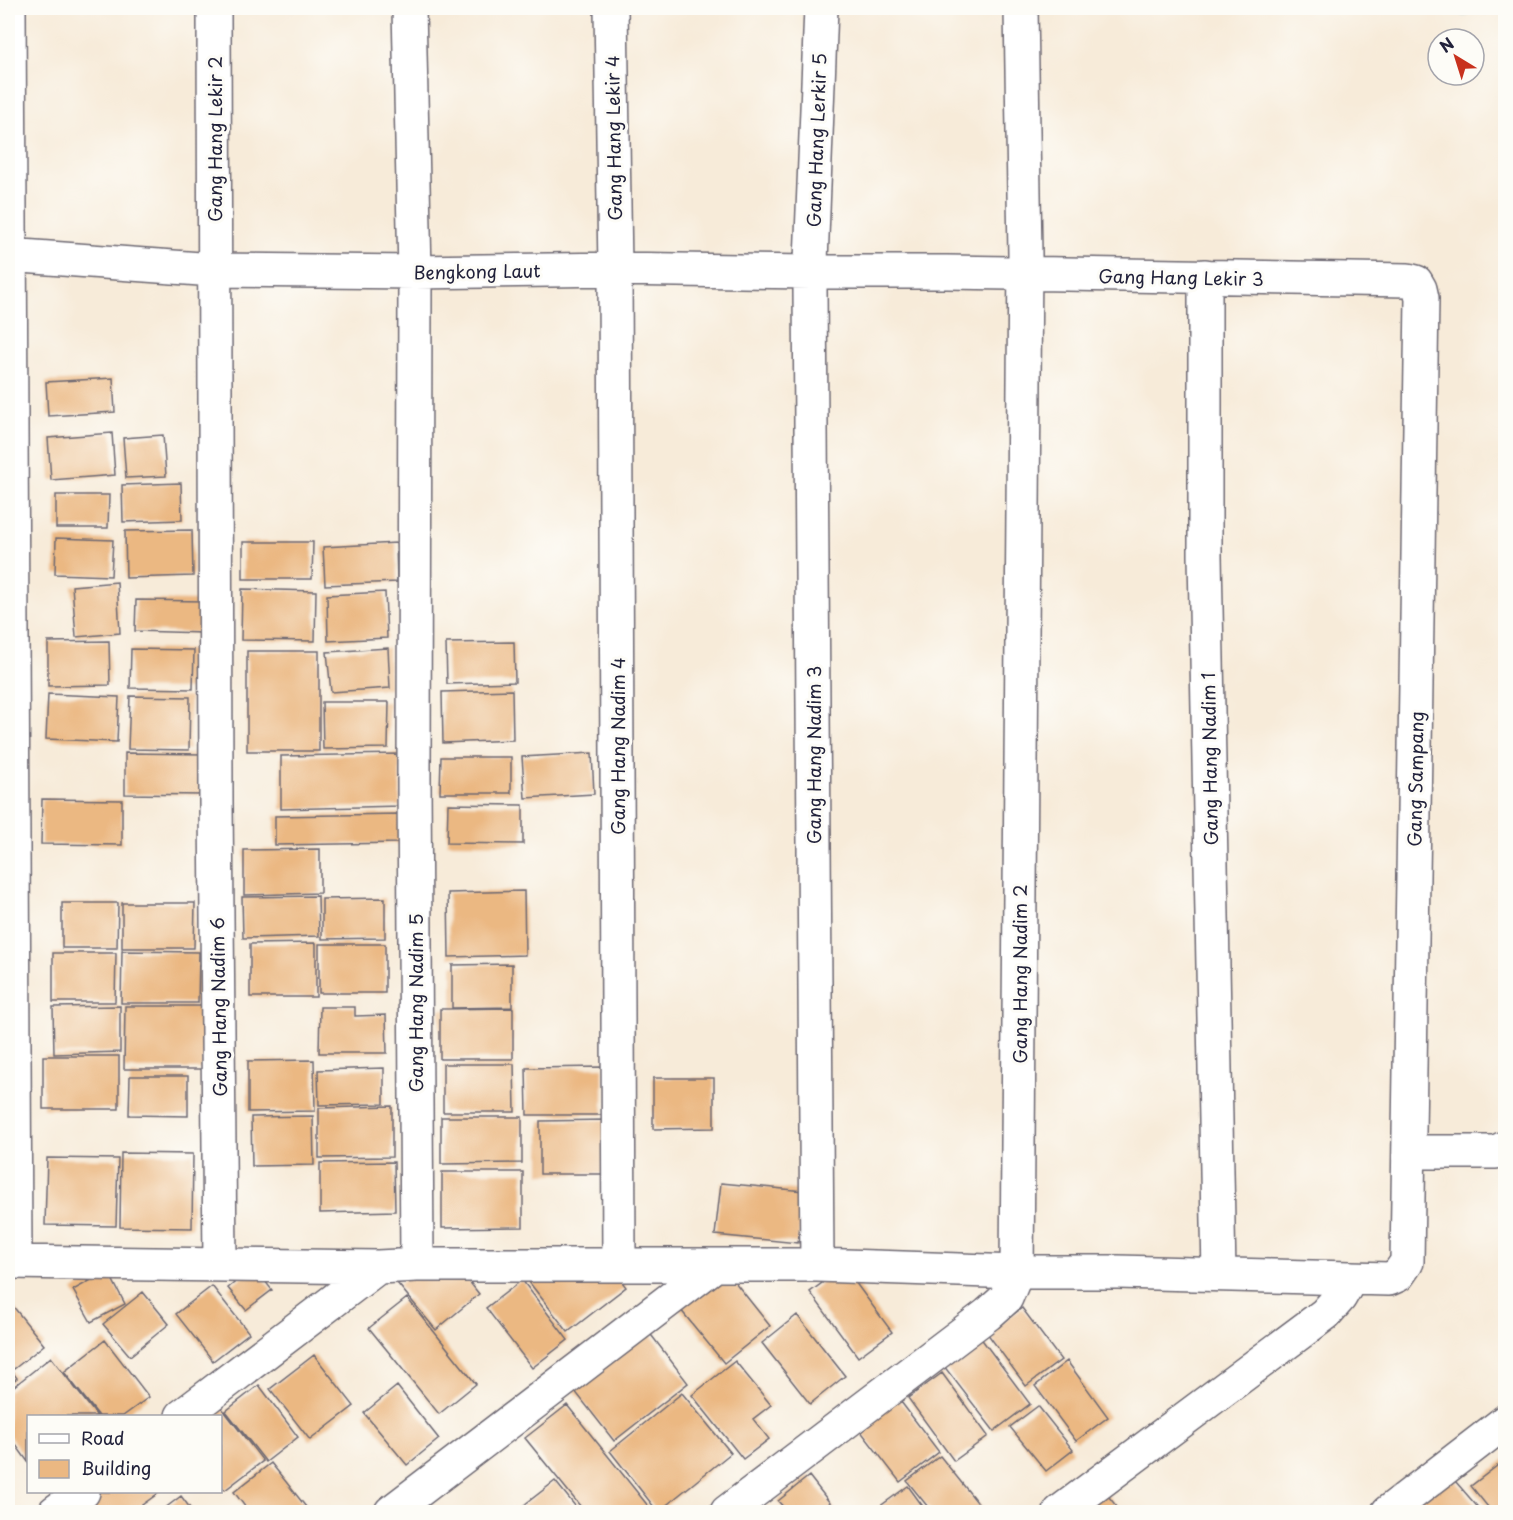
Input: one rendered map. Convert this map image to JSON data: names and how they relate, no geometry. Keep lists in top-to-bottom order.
{
  "streets": {
    "street": [
      "Gang Hang Lekir 4",
      "Gang Hang Lekir 2",
      "Gang Hang Lerkir 5",
      "Bengkong Laut",
      "Gang Hang Lekir 3",
      "Gang Hang Nadim 4",
      "Gang Hang Nadim 3",
      "Gang Hang Nadim 1",
      "Gang Sampang",
      "Gang Hang Nadim 2",
      "Gang Hang Nadim 5",
      "Gang Hang Nadim 6"
    ]
  },
  "crossings": [
    ["Gang Hang Lekir 4", "Bengkong Laut"],
    ["Gang Hang Lekir 4", "Gang Hang Nadim 4"],
    ["Gang Hang Lekir 2", "Bengkong Laut"],
    ["Gang Hang Lekir 2", "Gang Hang Nadim 6"],
    ["Gang Hang Lerkir 5", "Bengkong Laut"],
    ["Gang Hang Lerkir 5", "Gang Hang Nadim 3"],
    ["Bengkong Laut", "Gang Hang Lekir 3"],
    ["Bengkong Laut", "Gang Hang Nadim 4"],
    ["Bengkong Laut", "Gang Hang Nadim 3"],
    ["Bengkong Laut", "Gang Hang Nadim 5"],
    ["Gang Hang Lekir 3", "Gang Hang Nadim 1"],
    ["Gang Hang Lekir 3", "Gang Sampang"],
    ["Gang Hang Lekir 3", "Gang Hang Nadim 2"]
  ],
  "legend": ["Road", "Building"],
  "north": "top left"
}
